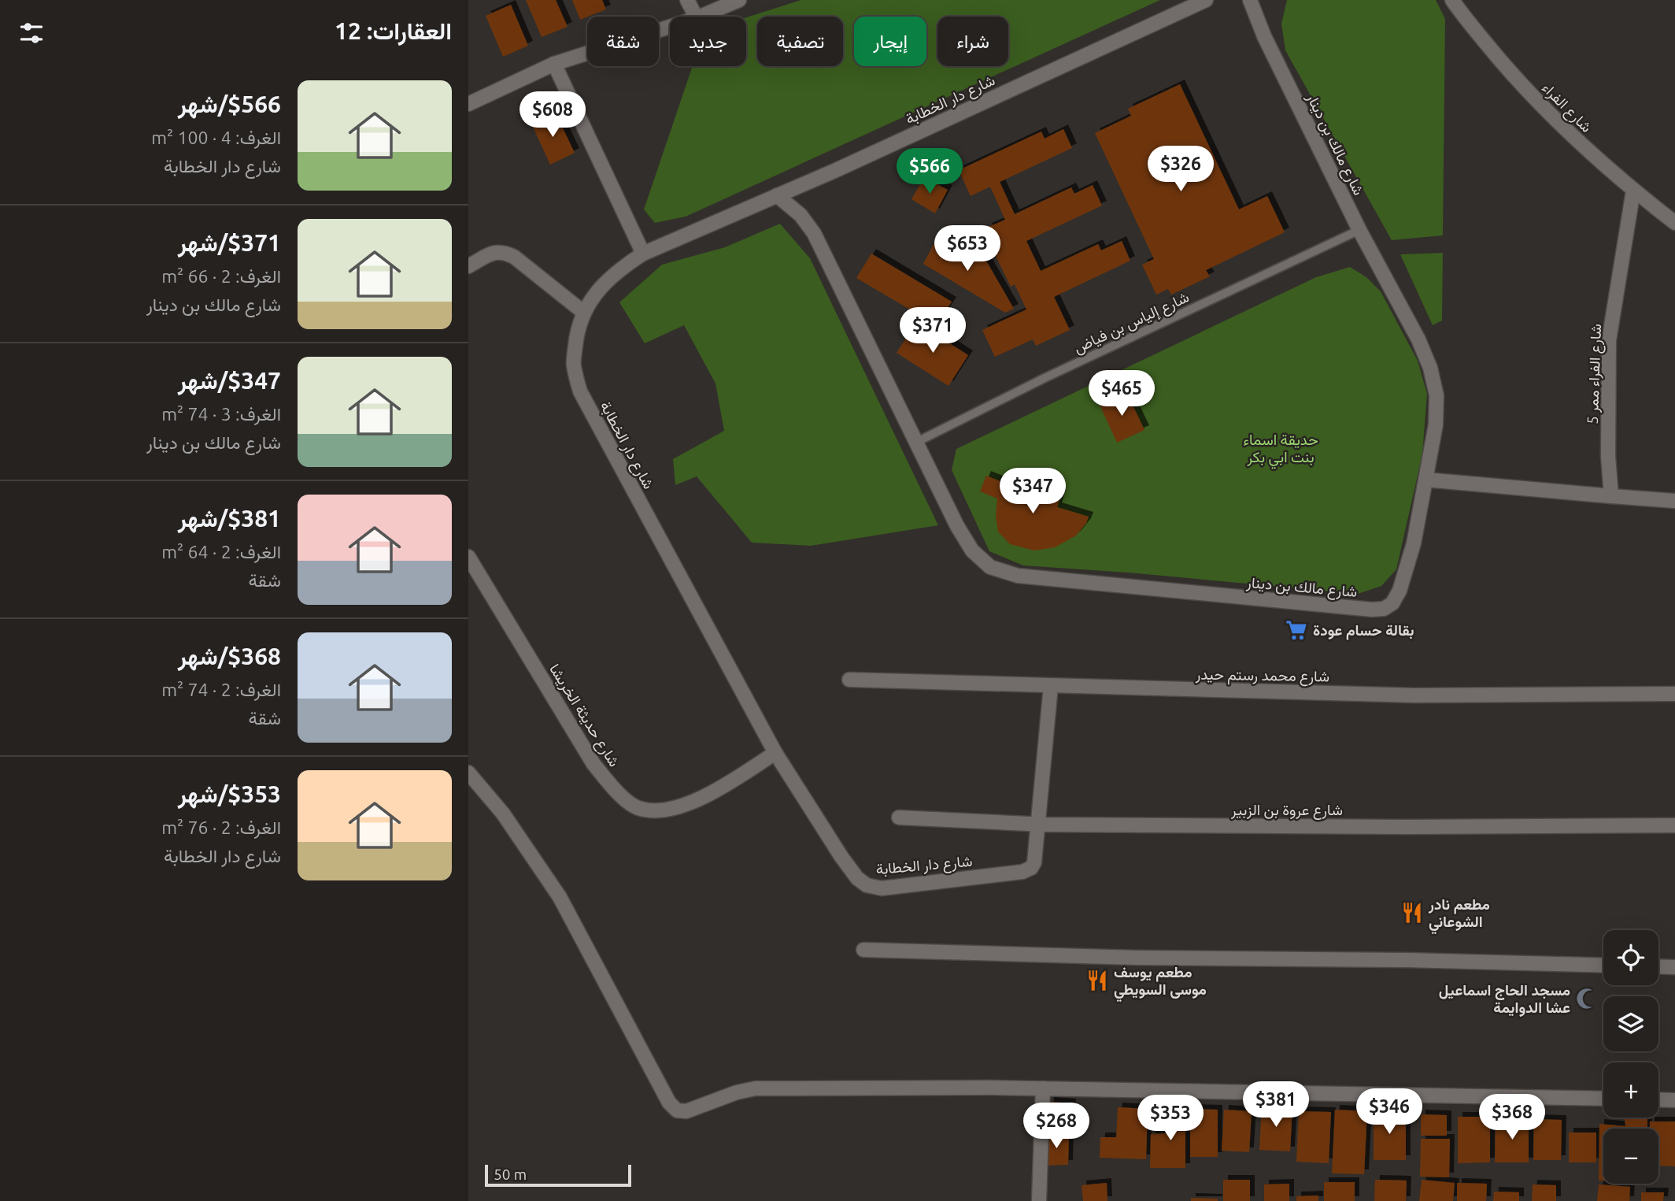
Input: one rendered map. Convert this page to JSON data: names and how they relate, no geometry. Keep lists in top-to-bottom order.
{
  "streets": {
    "street": [
      "شارع دار الخطابة",
      "شارع الفراء",
      "شارع مالك بن دينار",
      "شارع الفراء ممر 5",
      "شارع محمد رستم حيدر",
      "شارع حديثة الخريشا",
      "شارع عروة بن الزبير"
    ],
    "lane": ["شارع إلياس بن فياض"]
  },
  "crossings": [
    ["شارع دار الخطابة", "شارع مالك بن دينار"],
    ["شارع دار الخطابة", "شارع محمد رستم حيدر"],
    ["شارع دار الخطابة", "شارع حديثة الخريشا"],
    ["شارع دار الخطابة", "شارع عروة بن الزبير"],
    ["شارع الفراء", "شارع الفراء ممر 5"],
    ["شارع مالك بن دينار", "شارع إلياس بن فياض"]
  ],
  "parks": ["حديقة اسماء بنت ابي بكر"],
  "places": {
    "supermarket": ["بقالة حسام عودة"],
    "restaurant": ["مطعم نادر الشوعاني", "مطعم يوسف موسى السويطي"],
    "mosque": ["مسجد الحاج اسماعيل عشا الدوايمة"]
  },
  "scale_bar": "50 m",
  "page": {
    "heading": "العقارات: 12",
    "chip": [
      "شراء",
      "إيجار",
      "تصفية",
      "جديد",
      "شقة"
    ],
    "list": [
      {
        "name": "$566/شهر",
        "note": "الغرف: 4 · 100 m² · شارع دار الخطابة"
      },
      {
        "name": "$371/شهر",
        "note": "الغرف: 2 · 66 m² · شارع مالك بن دينار"
      },
      {
        "name": "$347/شهر",
        "note": "الغرف: 3 · 74 m² · شارع مالك بن دينار"
      },
      {
        "name": "$381/شهر",
        "note": "الغرف: 2 · 64 m² · شقة"
      },
      {
        "name": "$368/شهر",
        "note": "الغرف: 2 · 74 m² · شقة"
      },
      {
        "name": "$353/شهر",
        "note": "الغرف: 2 · 76 m² · شارع دار الخطابة"
      }
    ],
    "price": [
      "$608",
      "$326",
      "$566",
      "$653",
      "$371",
      "$465",
      "$347",
      "$381",
      "$346",
      "$368",
      "$353",
      "$268"
    ],
    "map_buttons": ["+", "−"],
    "scale": "50 m"
  }
}
